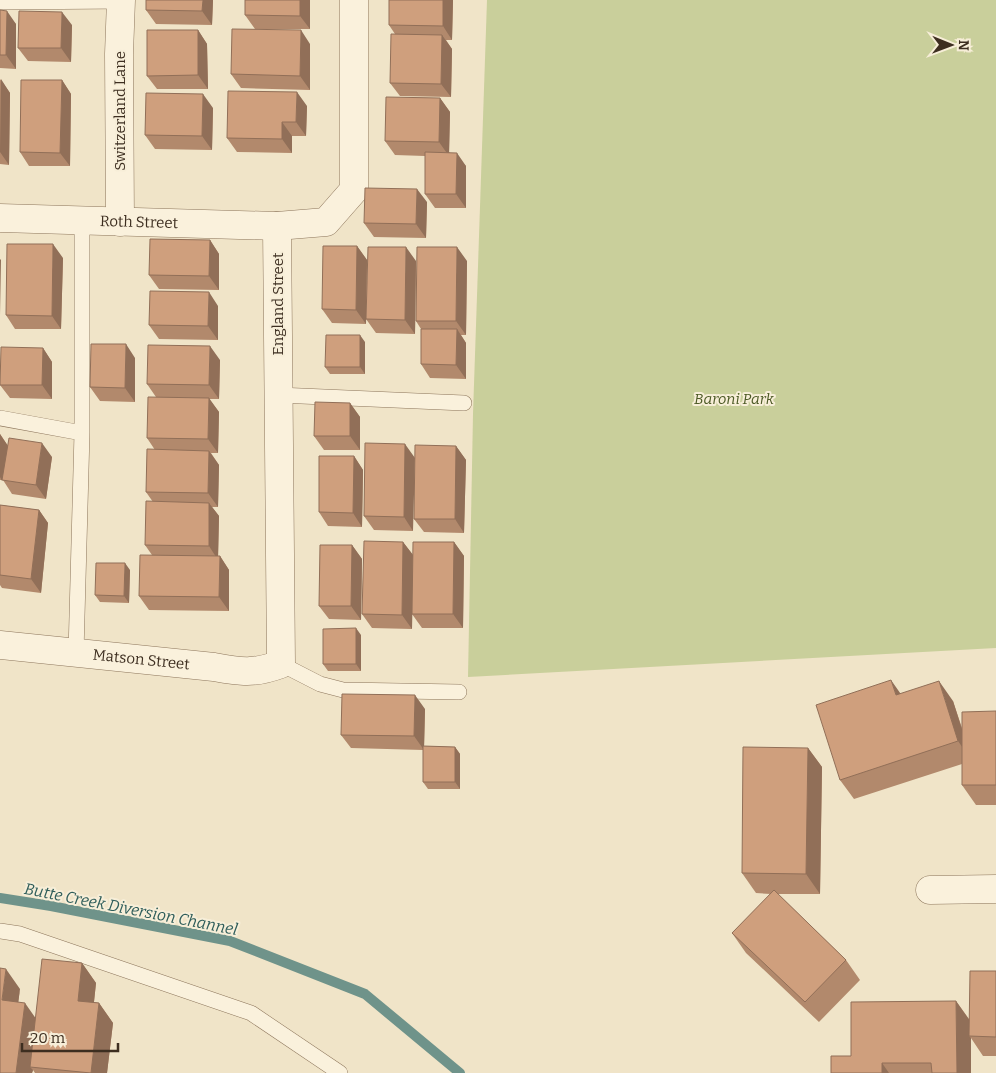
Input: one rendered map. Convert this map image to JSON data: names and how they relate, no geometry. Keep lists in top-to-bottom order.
{
  "streets": {
    "street": [
      "Switzerland Lane",
      "Roth Street",
      "England Street",
      "Matson Street"
    ]
  },
  "crossings": [
    ["Switzerland Lane", "Roth Street"],
    ["Roth Street", "England Street"],
    ["England Street", "Matson Street"]
  ],
  "water": ["Butte Creek Diversion Channel"],
  "parks": ["Baroni Park"],
  "scale_bar": "20 m",
  "north": "right"
}
